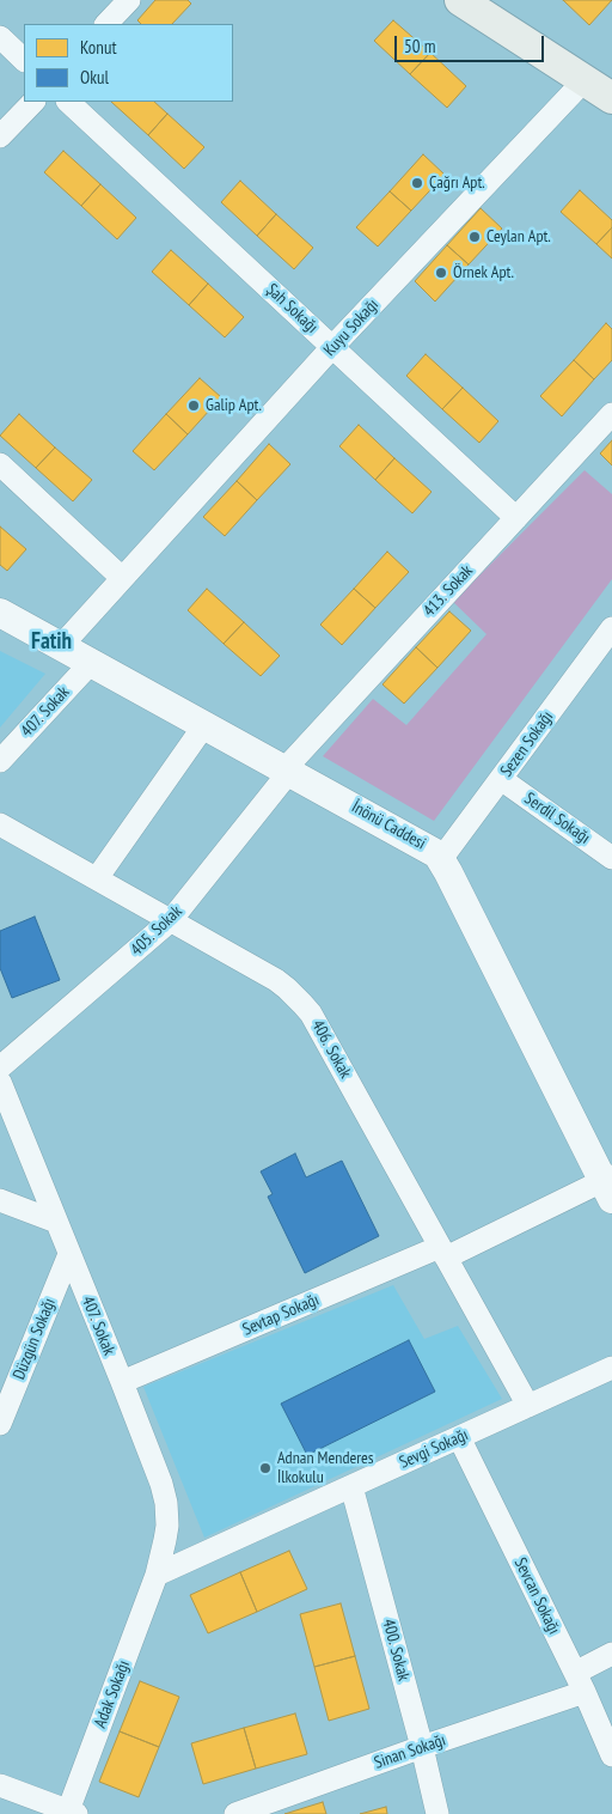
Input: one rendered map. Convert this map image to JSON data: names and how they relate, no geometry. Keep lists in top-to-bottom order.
{
  "streets": {
    "street": [
      "Şah Sokağı",
      "Kuyu Sokağı",
      "413. Sokak",
      "407. Sokak",
      "Sezen Sokağı",
      "Serdil Sokağı",
      "İnönü Caddesi",
      "405. Sokak",
      "406. Sokak",
      "Sevtap Sokağı",
      "Düzgün Sokağı",
      "Sevgi Sokağı",
      "Sevcan Sokağı",
      "400. Sokak",
      "Adak Sokağı",
      "Sinan Sokağı"
    ]
  },
  "crossings": [
    ["Şah Sokağı", "Kuyu Sokağı"],
    ["Şah Sokağı", "413. Sokak"],
    ["Kuyu Sokağı", "İnönü Caddesi"],
    ["413. Sokak", "İnönü Caddesi"],
    ["413. Sokak", "405. Sokak"],
    ["407. Sokak", "İnönü Caddesi"],
    ["407. Sokak", "Sevtap Sokağı"],
    ["407. Sokak", "Düzgün Sokağı"],
    ["407. Sokak", "Sevgi Sokağı"],
    ["407. Sokak", "Adak Sokağı"],
    ["Sezen Sokağı", "Serdil Sokağı"],
    ["Sezen Sokağı", "İnönü Caddesi"],
    ["İnönü Caddesi", "405. Sokak"],
    ["İnönü Caddesi", "Sevtap Sokağı"],
    ["405. Sokak", "406. Sokak"],
    ["406. Sokak", "Sevtap Sokağı"],
    ["406. Sokak", "Sevgi Sokağı"],
    ["Sevgi Sokağı", "Sevcan Sokağı"],
    ["Sevgi Sokağı", "400. Sokak"],
    ["Sevgi Sokağı", "Adak Sokağı"],
    ["Sevcan Sokağı", "Sinan Sokağı"],
    ["400. Sokak", "Sinan Sokağı"]
  ],
  "districts": ["Fatih"],
  "places": [
    "Çağrı Apt.",
    "Ceylan Apt.",
    "Örnek Apt.",
    "Galip Apt.",
    "Adnan Menderes İlkokulu"
  ],
  "legend": ["Konut", "Okul"],
  "scale_bar": "50 m"
}
